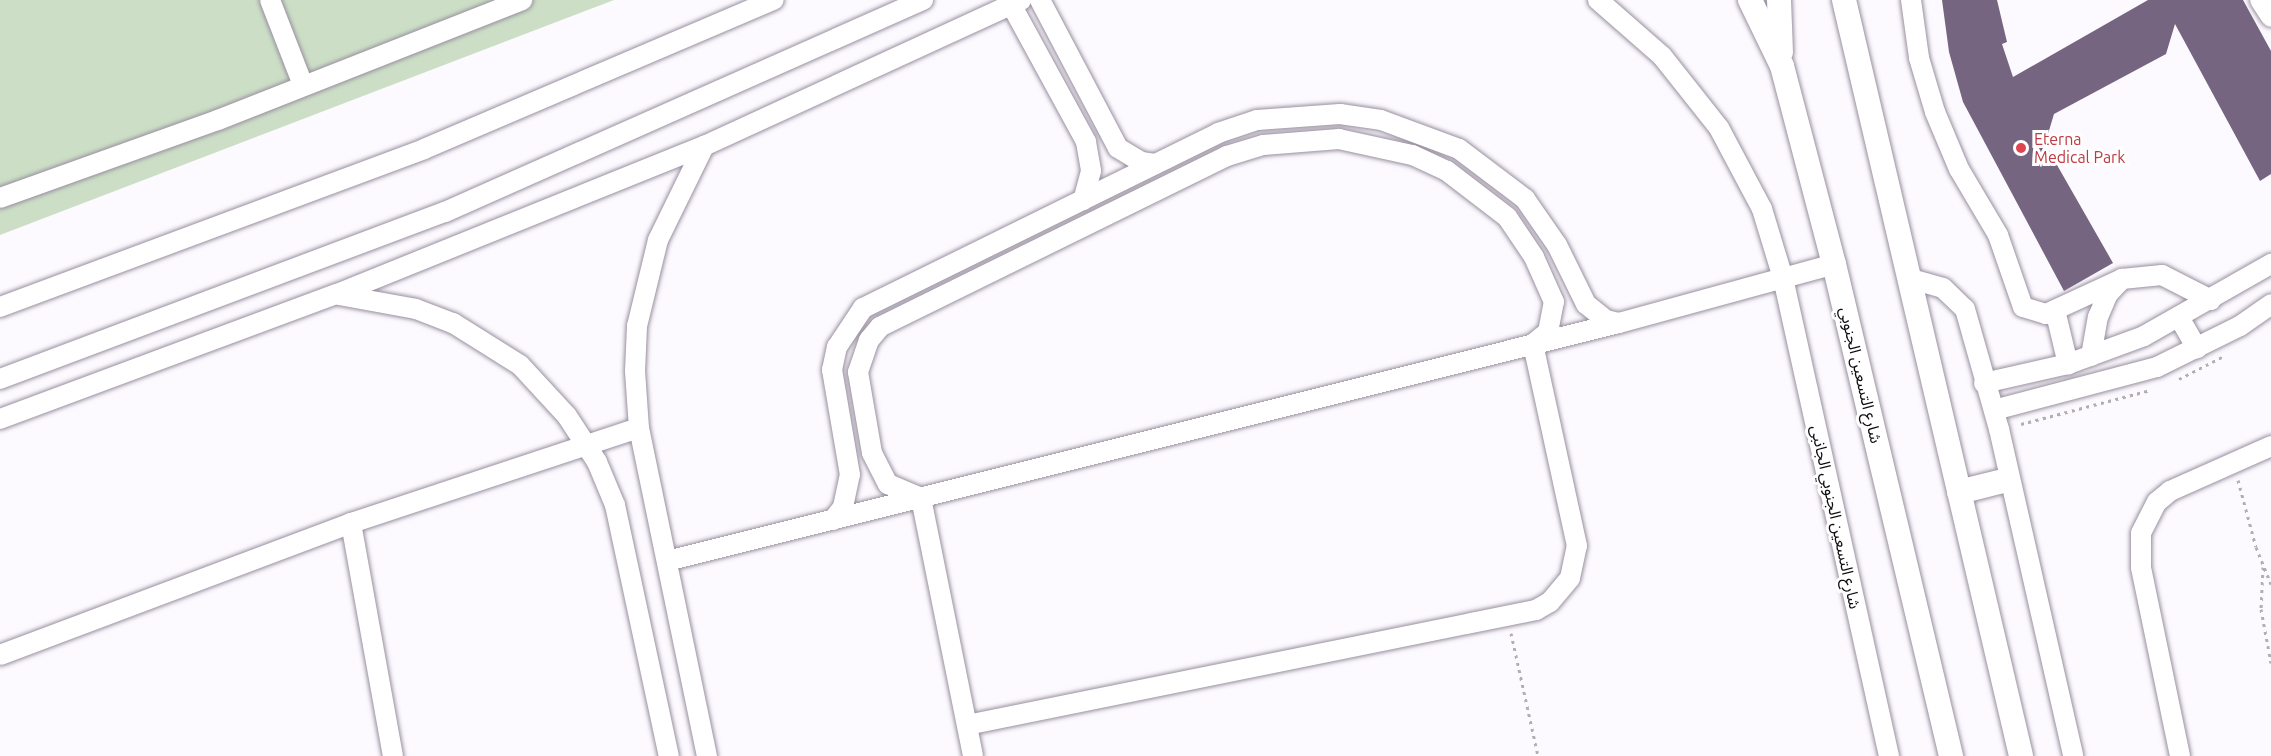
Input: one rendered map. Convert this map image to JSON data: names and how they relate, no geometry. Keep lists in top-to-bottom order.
{
  "streets": {
    "main road": ["شارع التسعين الجنوبي"],
    "street": ["شارع التسعين الجنوبي الجانبى"]
  },
  "places": ["Eterna Medical Park"]
}
